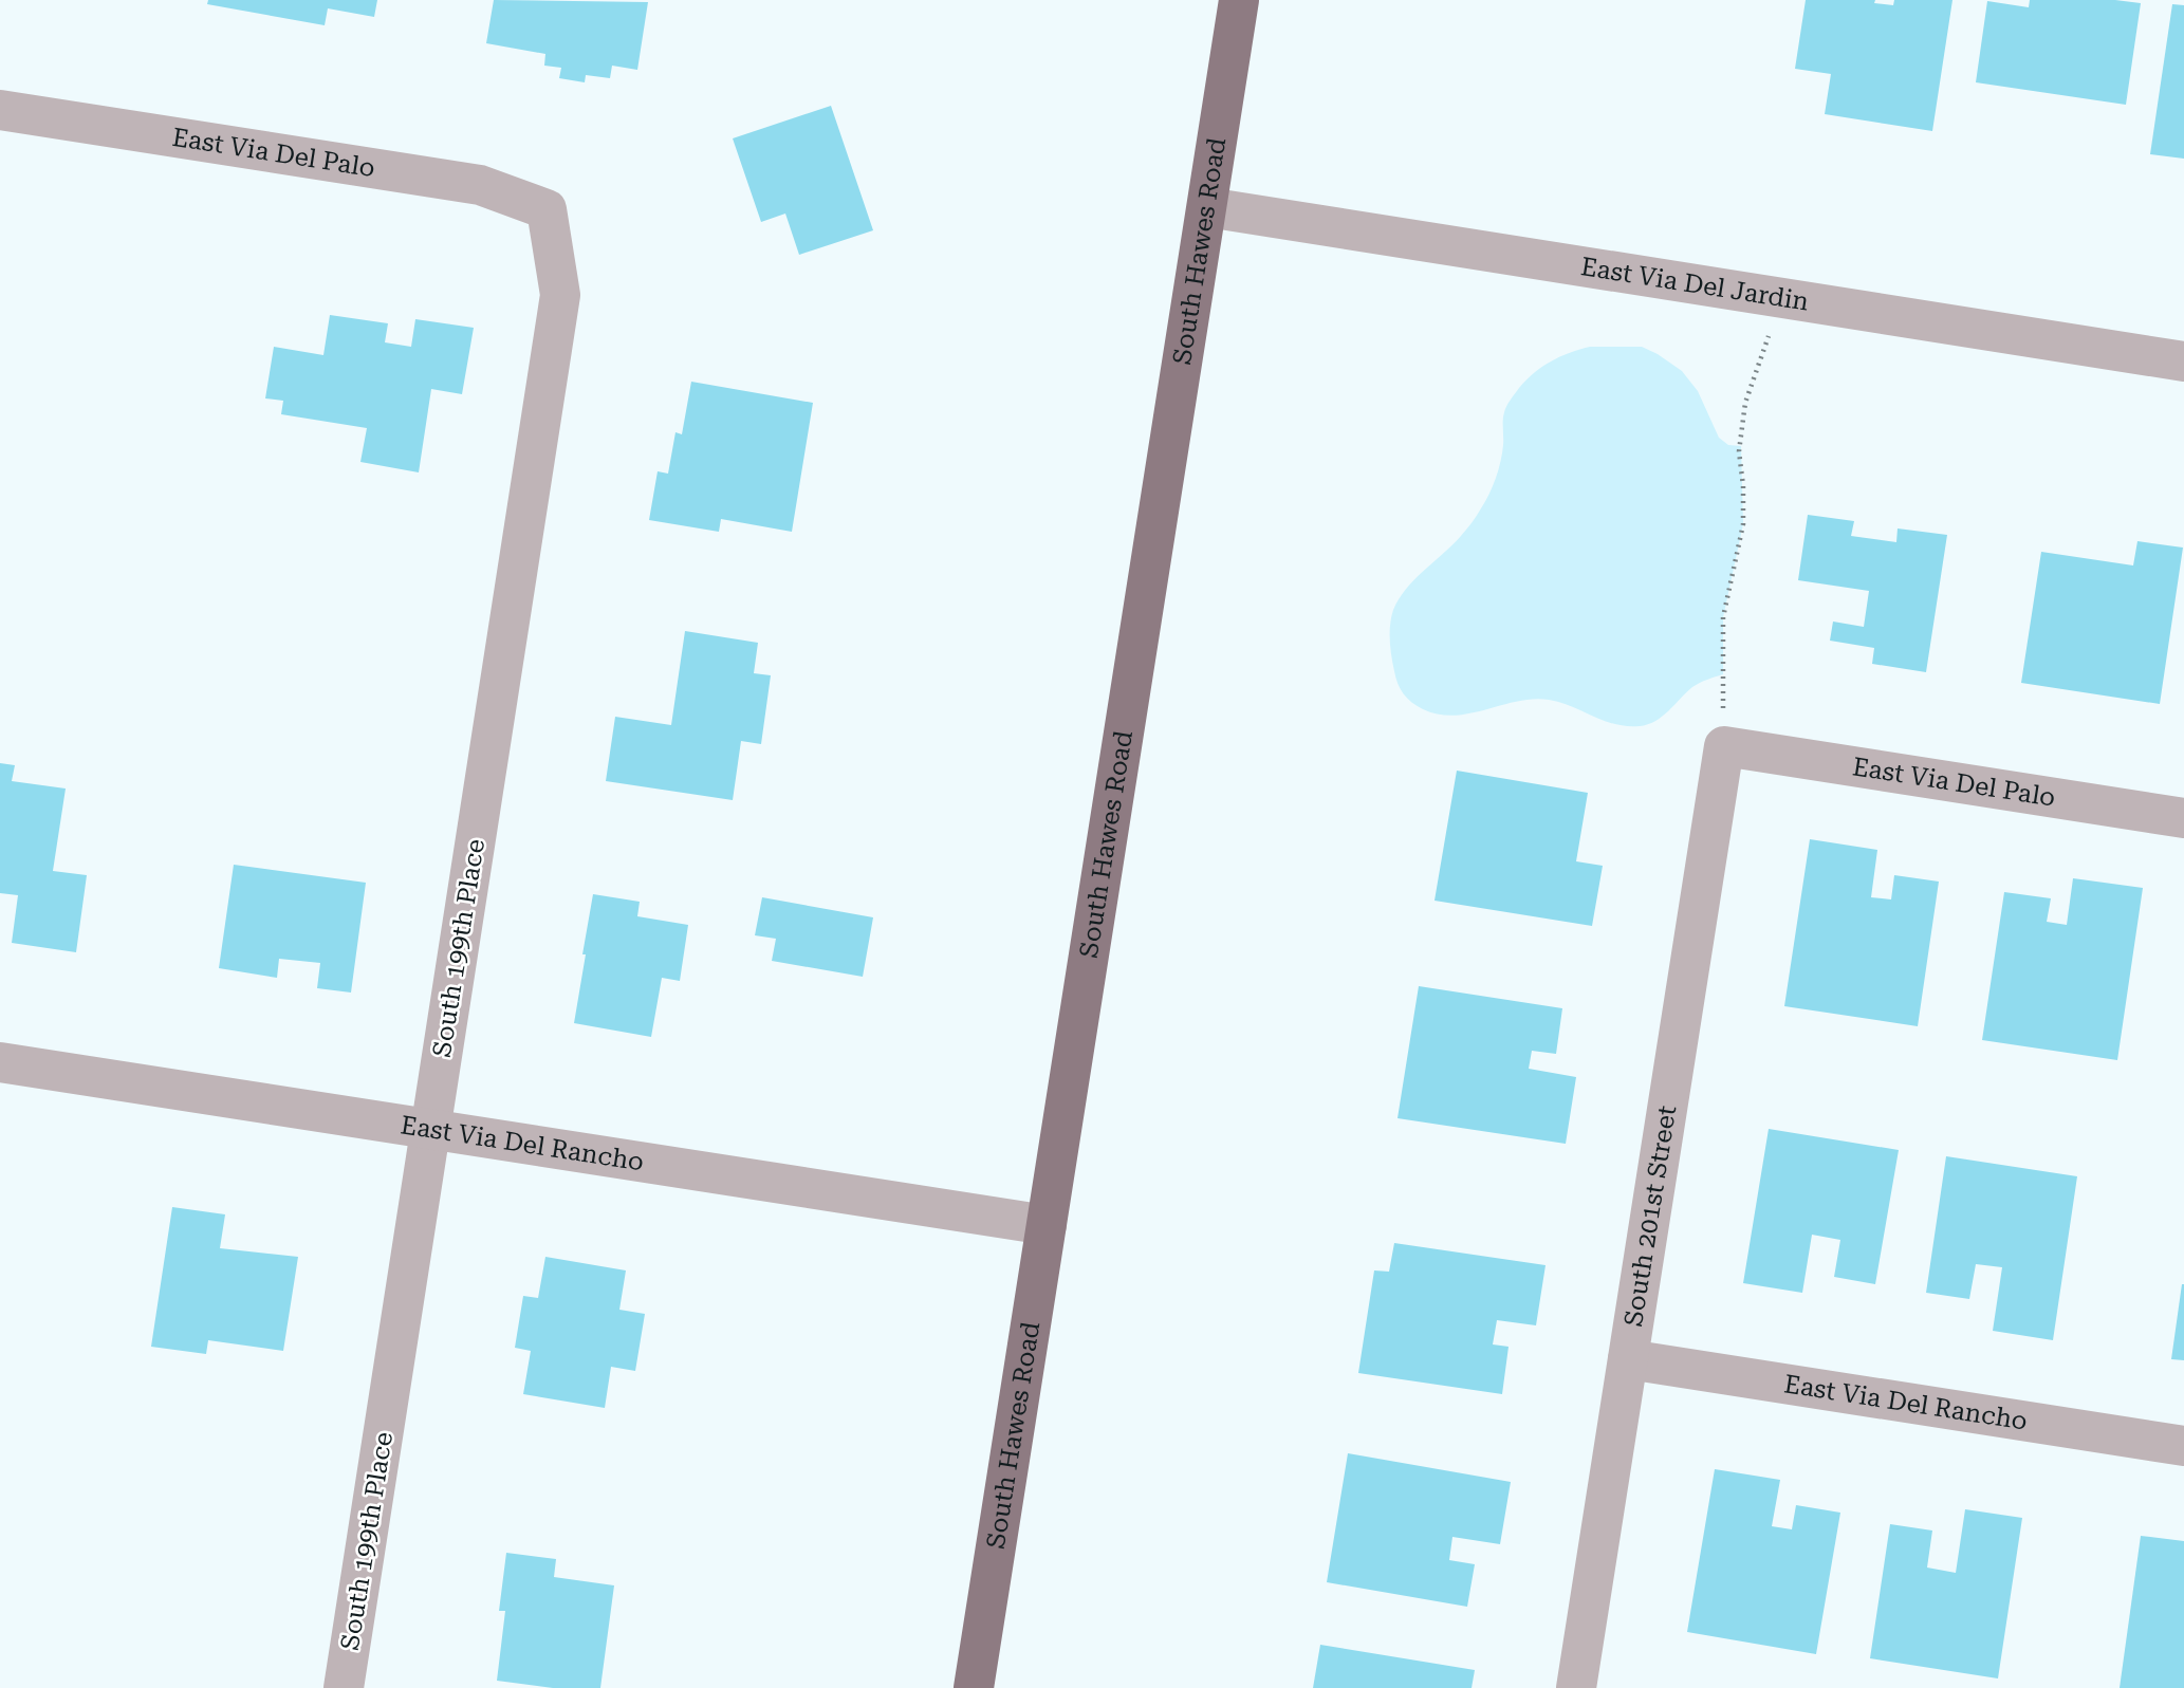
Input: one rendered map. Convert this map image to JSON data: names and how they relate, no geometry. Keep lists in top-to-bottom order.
{
  "streets": {
    "main road": ["South Hawes Road"],
    "street": [
      "East Via Del Palo",
      "East Via Del Jardin",
      "South 199th Place",
      "East Via Del Rancho",
      "South 201st Street"
    ]
  },
  "crossings": [
    ["East Via Del Palo", "South 199th Place"],
    ["East Via Del Palo", "South 201st Street"],
    ["South Hawes Road", "East Via Del Jardin"],
    ["South Hawes Road", "East Via Del Rancho"],
    ["South 199th Place", "East Via Del Rancho"],
    ["East Via Del Rancho", "South 201st Street"]
  ]
}
